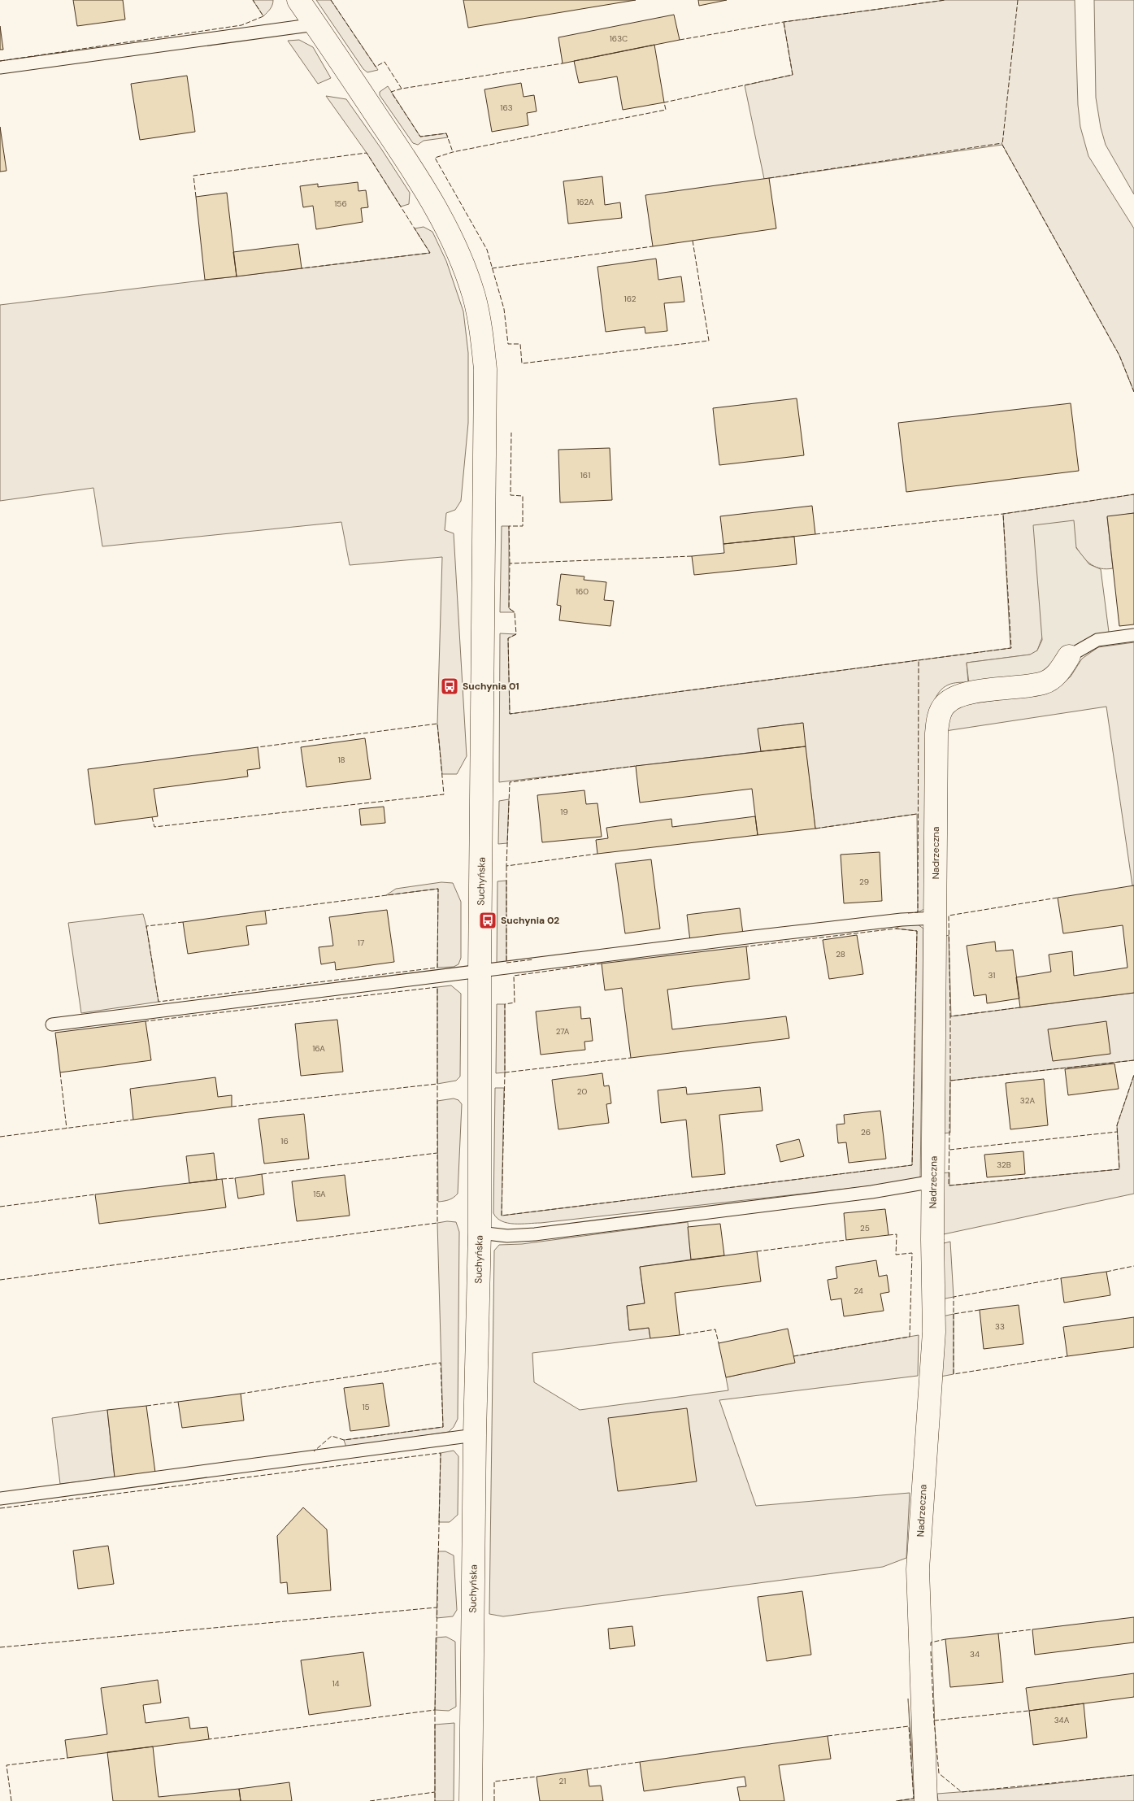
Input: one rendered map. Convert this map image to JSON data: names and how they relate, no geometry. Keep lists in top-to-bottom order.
{
  "streets": {
    "street": ["Nadrzeczna", "Suchyńska"]
  },
  "places": {
    "bus stop": ["Suchynia 01", "Suchynia 02"]
  },
  "house_numbers": [
    "163C",
    "163",
    "162A",
    "156",
    "162",
    "161",
    "160",
    "18",
    "19",
    "29",
    "17",
    "28",
    "31",
    "27A",
    "16A",
    "20",
    "32A",
    "26",
    "16",
    "32B",
    "15A",
    "25",
    "24",
    "33",
    "15",
    "34",
    "14",
    "34A",
    "21"
  ]
}
